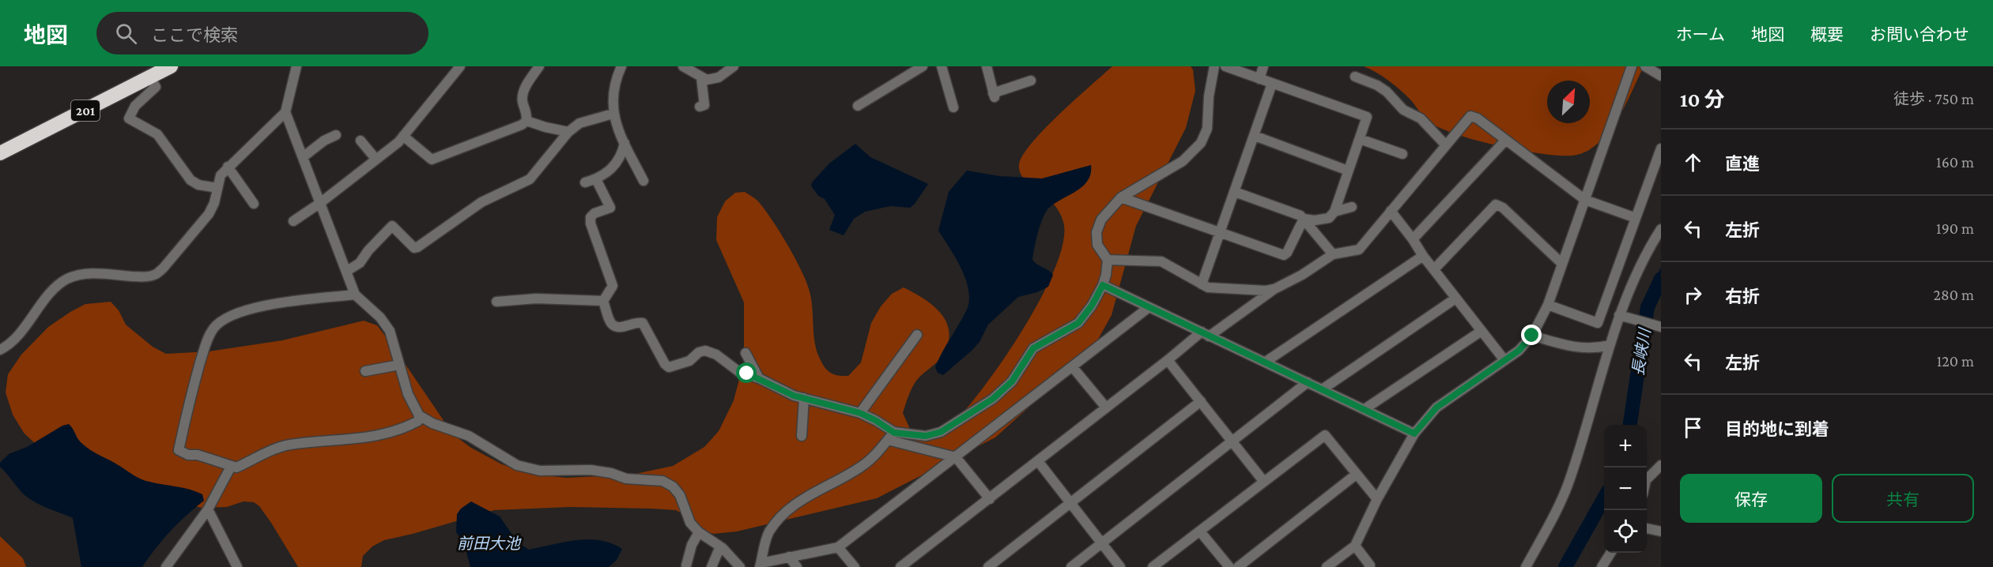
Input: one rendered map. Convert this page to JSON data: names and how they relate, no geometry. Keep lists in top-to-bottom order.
{
  "streets": {
    "highway": ["201"]
  },
  "water": ["長峡川", "前田大池"],
  "north": "top right",
  "page": {
    "header": "地図",
    "search": "ここで検索",
    "nav": [
      "ホーム",
      "地図",
      "概要",
      "お問い合わせ"
    ],
    "heading": ["10 分", "徒歩 · 750 m"],
    "list": [
      ["直進", "160 m"],
      ["左折", "190 m"],
      ["右折", "280 m"],
      ["左折", "120 m"],
      "目的地に到着"
    ],
    "map_buttons": ["+", "−"],
    "buttons": ["保存", "共有"]
  }
}
